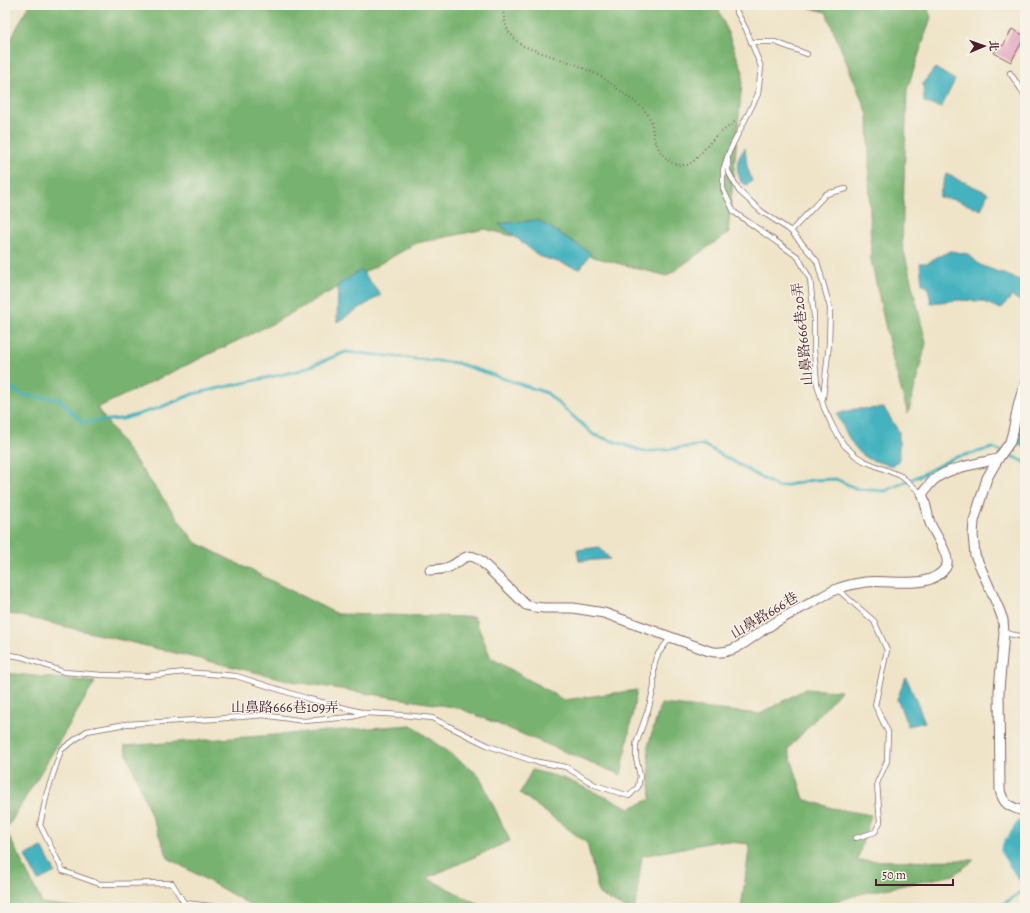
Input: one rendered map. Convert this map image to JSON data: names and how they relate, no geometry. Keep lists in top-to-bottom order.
{
  "streets": {
    "street": ["山鼻路666巷"],
    "lane": ["山鼻路666巷20弄", "山鼻路666巷109弄"]
  },
  "crossings": [
    ["山鼻路666巷20弄", "山鼻路666巷"],
    ["山鼻路666巷", "山鼻路666巷109弄"]
  ],
  "scale_bar": "50 m",
  "north": "right"
}
